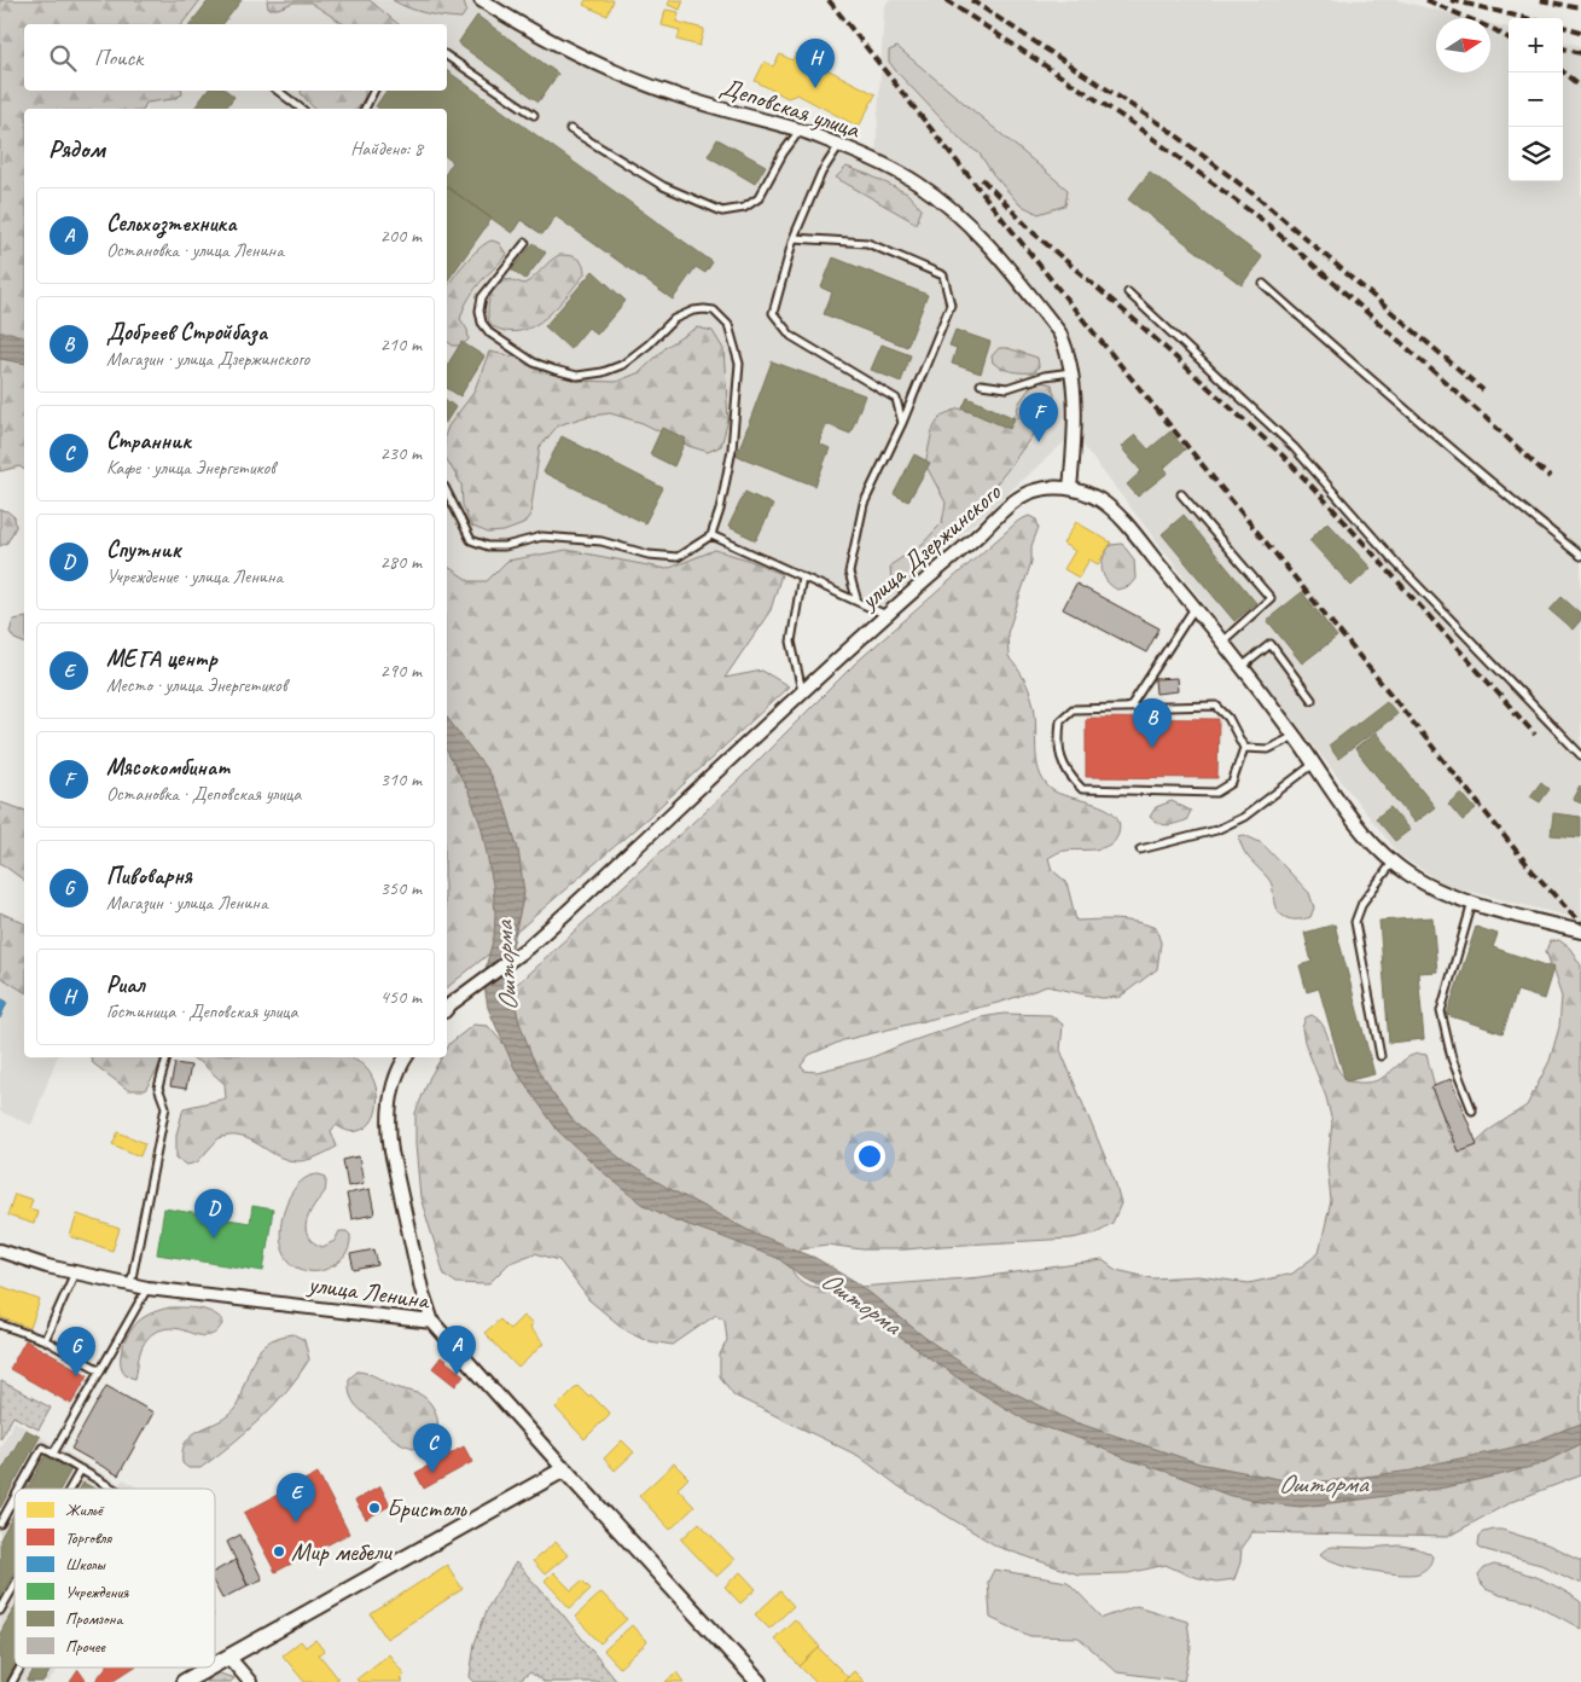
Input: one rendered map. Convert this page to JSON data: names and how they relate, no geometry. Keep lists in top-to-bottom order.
{
  "streets": {
    "street": ["Деповская улица", "улица Дзержинского", "улица Ленина"]
  },
  "crossings": [
    ["Деповская улица", "улица Дзержинского"]
  ],
  "water": ["Ошторма"],
  "places": ["Бристоль", "Мир мебели"],
  "legend": [
    "Жильё",
    "Торговля",
    "Школы",
    "Учреждения",
    "Промзона",
    "Прочее"
  ],
  "north": "right",
  "page": {
    "map_buttons": ["+", "−"],
    "search": "Поиск",
    "pins": [
      "H",
      "F",
      "B",
      "D",
      "A",
      "G",
      "C",
      "E"
    ],
    "heading": ["Рядом", "Найдено: 8"],
    "list": [
      {
        "mark": "A",
        "name": "Сельхозтехника",
        "note": "Остановка · улица Ленина",
        "value": "200 m"
      },
      {
        "mark": "B",
        "name": "Добреев Стройбаза",
        "note": "Магазин · улица Дзержинского",
        "value": "210 m"
      },
      {
        "mark": "C",
        "name": "Странник",
        "note": "Кафе · улица Энергетиков",
        "value": "230 m"
      },
      {
        "mark": "D",
        "name": "Спутник",
        "note": "Учреждение · улица Ленина",
        "value": "280 m"
      },
      {
        "mark": "E",
        "name": "МЕГА центр",
        "note": "Место · улица Энергетиков",
        "value": "290 m"
      },
      {
        "mark": "F",
        "name": "Мясокомбинат",
        "note": "Остановка · Деповская улица",
        "value": "310 m"
      },
      {
        "mark": "G",
        "name": "Пивоварня",
        "note": "Магазин · улица Ленина",
        "value": "350 m"
      },
      {
        "mark": "H",
        "name": "Риал",
        "note": "Гостиница · Деповская улица",
        "value": "450 m"
      }
    ]
  }
}
